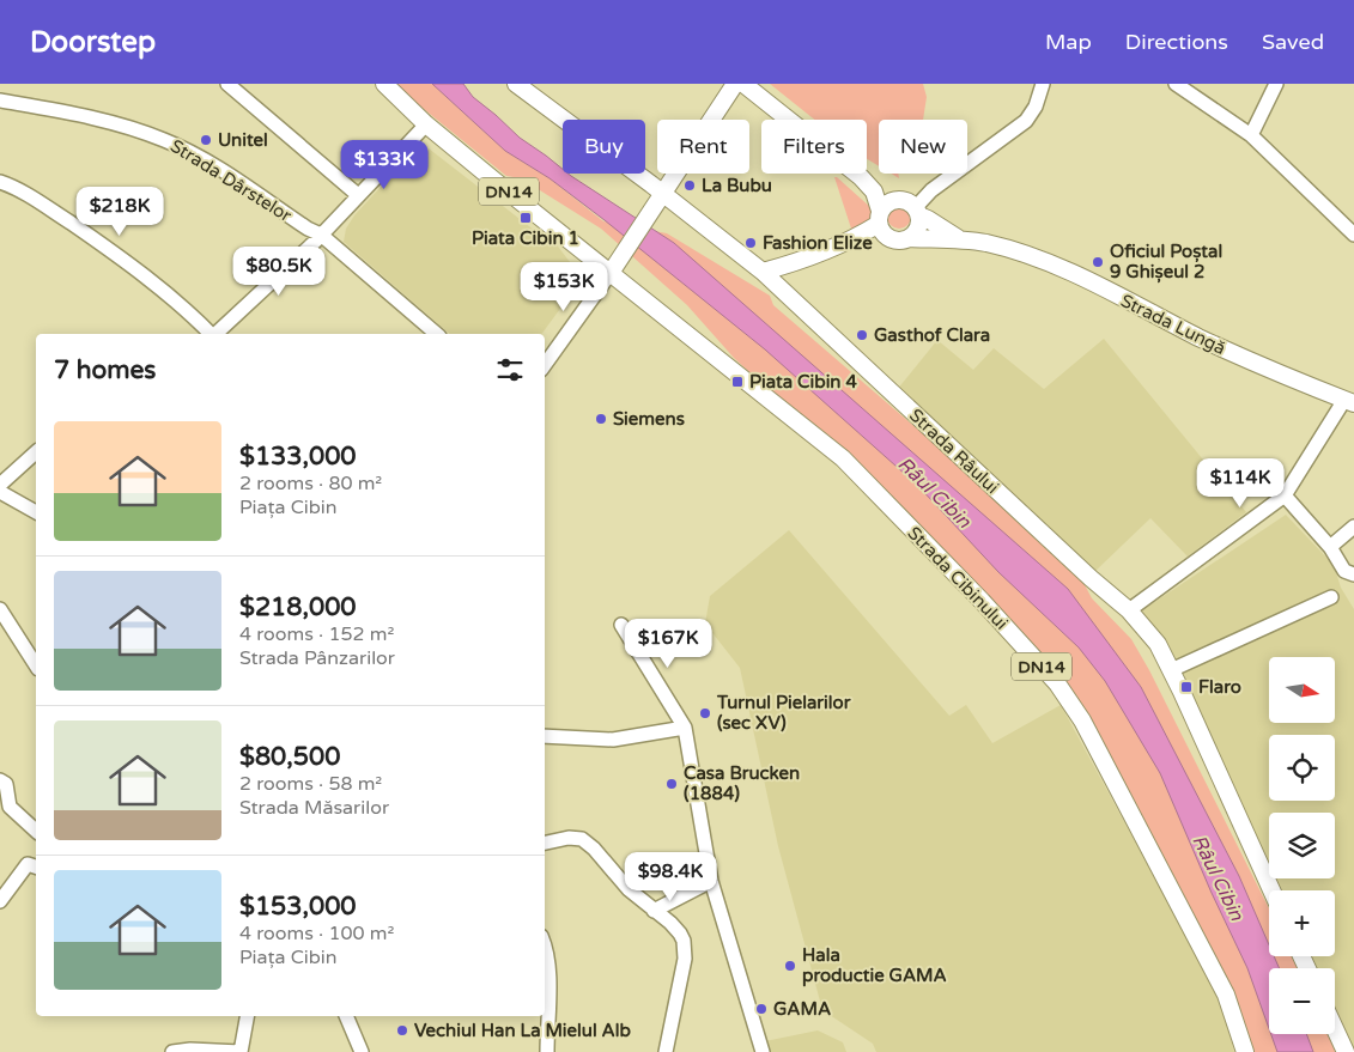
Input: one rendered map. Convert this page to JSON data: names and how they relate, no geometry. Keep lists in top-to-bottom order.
{
  "streets": {
    "main road": [
      "DN14",
      "Strada Lungă",
      "Strada Râului",
      "Strada Cibinului"
    ],
    "street": ["Strada Dârstelor"]
  },
  "crossings": [
    ["DN14", "Strada Cibinului"],
    ["Strada Lungă", "Strada Râului"]
  ],
  "water": ["Râul Cibin"],
  "places": {
    "other": [
      "Unitel",
      "La Bubu",
      "Fashion Elize",
      "Oficiul Poștal 9 Ghișeul 2",
      "Gasthof Clara",
      "Siemens",
      "Turnul Pielarilor (sec XV)",
      "Casa Brucken (1884)",
      "Hala productie GAMA",
      "GAMA",
      "Vechiul Han La Mielul Alb"
    ],
    "transit": ["Piata Cibin 1", "Piata Cibin 4", "Flaro"]
  },
  "north": "right",
  "page": {
    "header": "Doorstep",
    "nav": ["Map", "Directions", "Saved"],
    "chip": [
      "Buy",
      "Rent",
      "Filters",
      "New"
    ],
    "price": [
      "$133K",
      "$218K",
      "$80.5K",
      "$153K",
      "$114K",
      "$167K",
      "$98.4K"
    ],
    "heading": "7 homes",
    "list": [
      {
        "name": "$133,000",
        "note": "2 rooms · 80 m² · Piața Cibin"
      },
      {
        "name": "$218,000",
        "note": "4 rooms · 152 m² · Strada Pânzarilor"
      },
      {
        "name": "$80,500",
        "note": "2 rooms · 58 m² · Strada Măsarilor"
      },
      {
        "name": "$153,000",
        "note": "4 rooms · 100 m² · Piața Cibin"
      }
    ],
    "map_buttons": ["+", "−"]
  }
}
